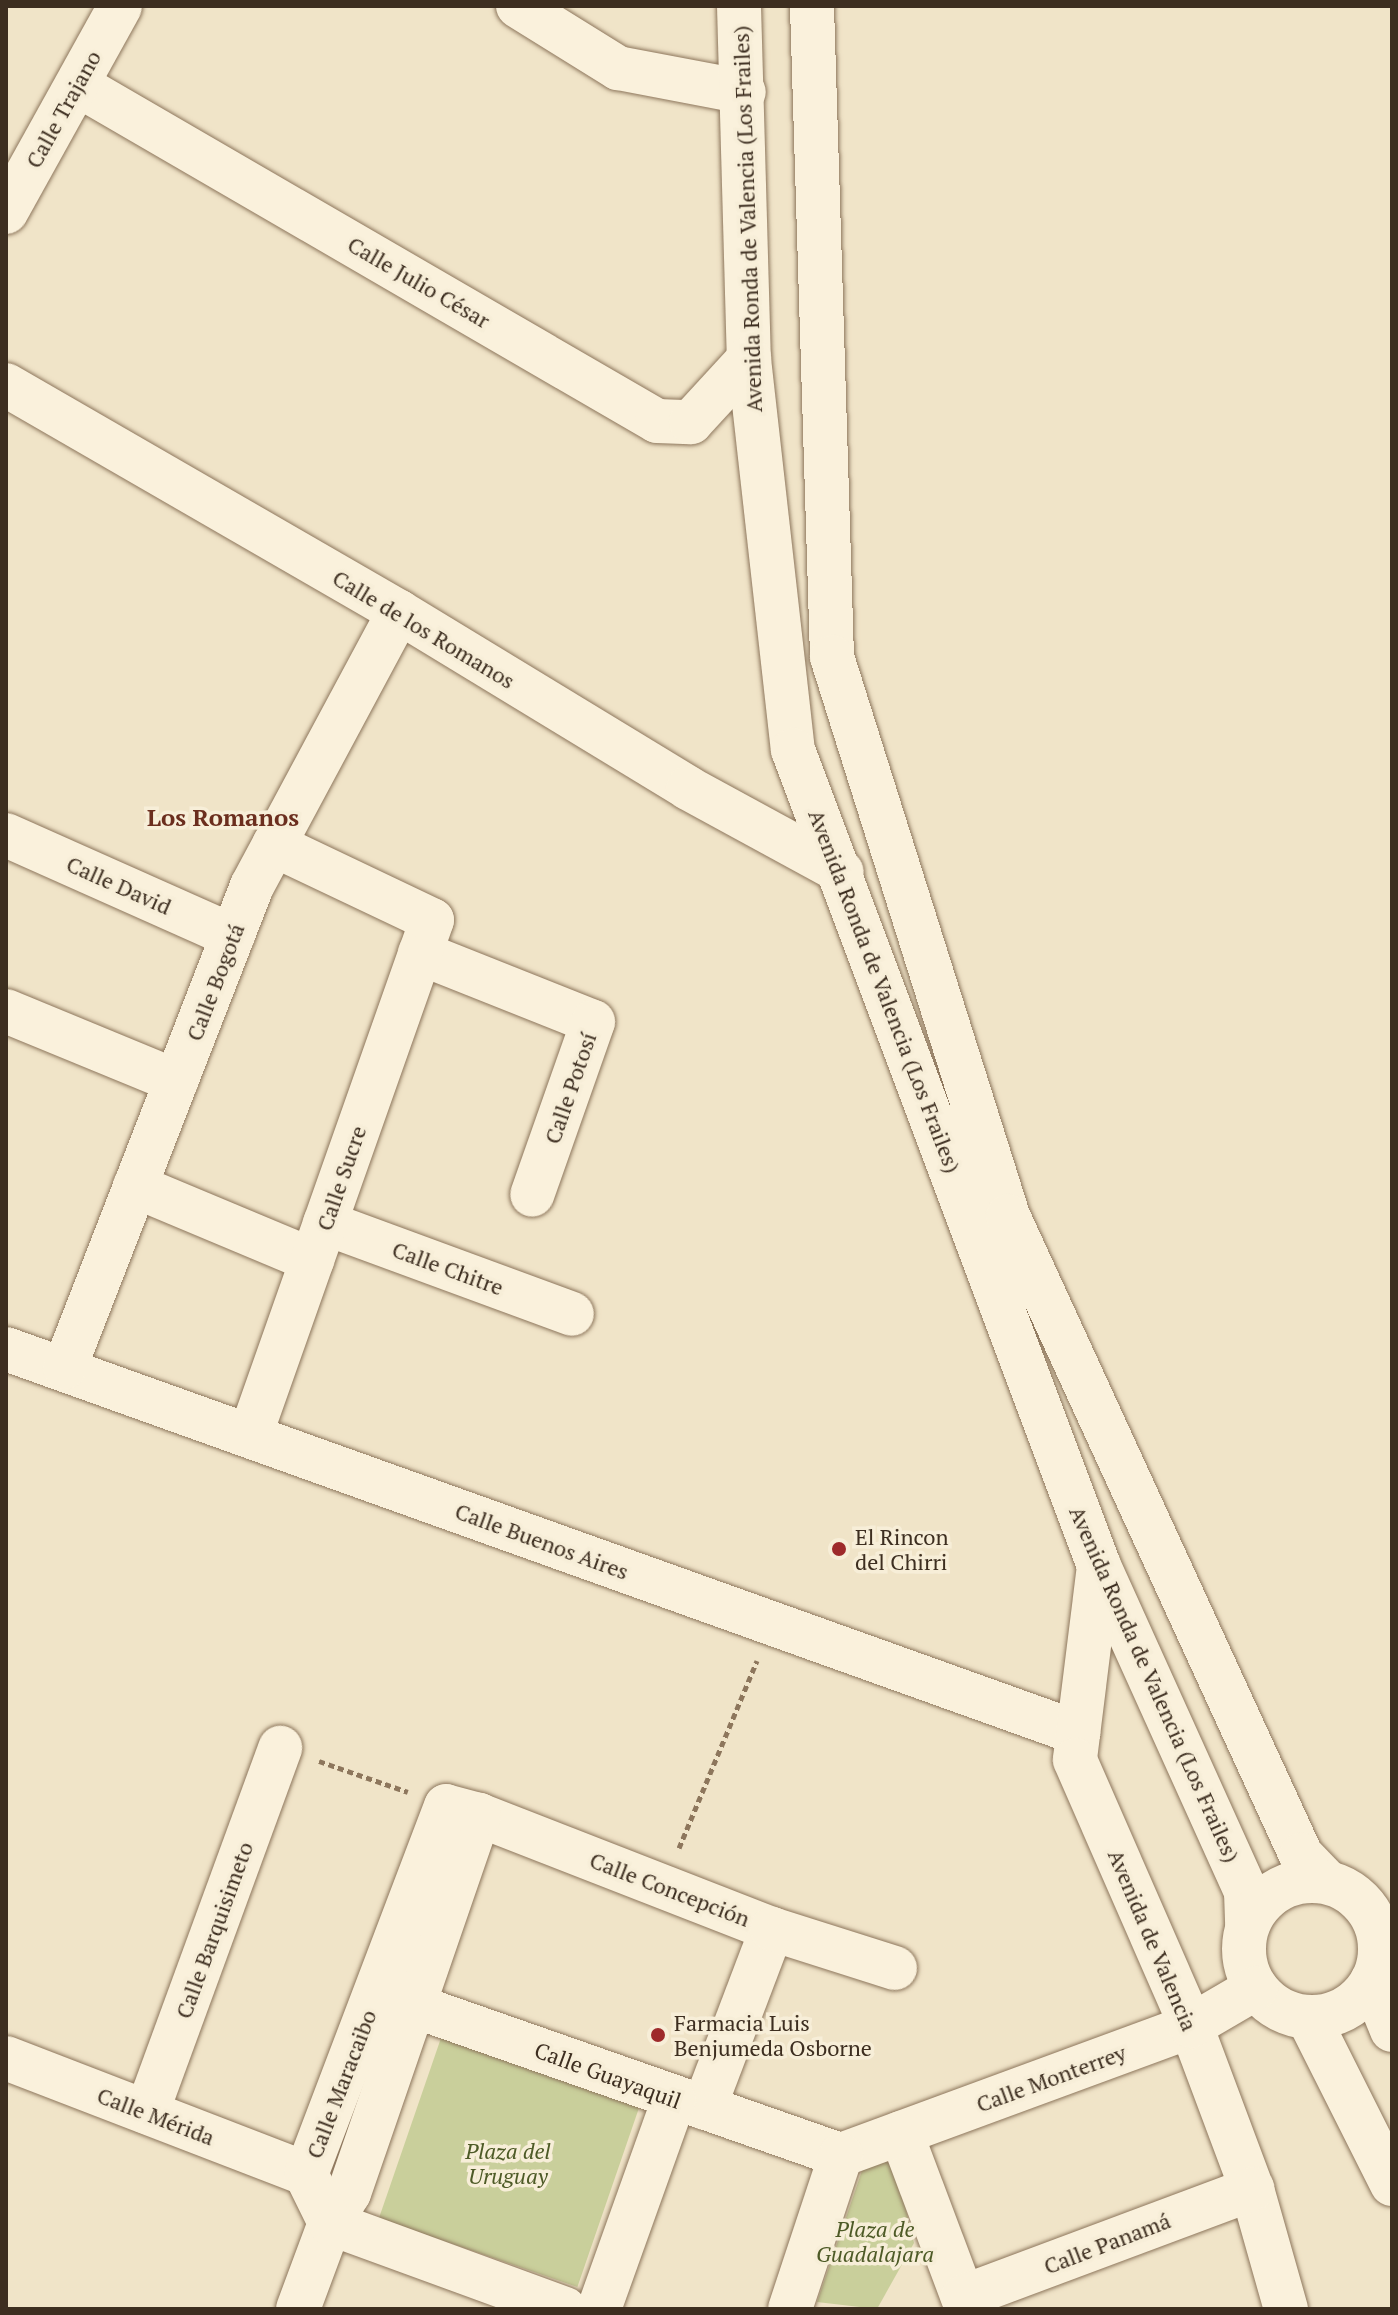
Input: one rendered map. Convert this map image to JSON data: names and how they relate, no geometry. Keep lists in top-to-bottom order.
{
  "streets": {
    "street": [
      "Calle Trajano",
      "Avenida Ronda de Valencia (Los Frailes)",
      "Calle Julio César",
      "Calle de los Romanos",
      "Calle David",
      "Calle Bogotá",
      "Calle Potosí",
      "Calle Sucre",
      "Calle Chitre",
      "Calle Buenos Aires",
      "Calle Concepción",
      "Calle Barquisimeto",
      "Avenida de Valencia",
      "Calle Guayaquil",
      "Calle Monterrey",
      "Calle Maracaibo",
      "Calle Mérida",
      "Calle Panamá"
    ]
  },
  "crossings": [
    ["Calle Trajano", "Calle Julio César"],
    ["Avenida Ronda de Valencia (Los Frailes)", "Calle Julio César"],
    ["Avenida Ronda de Valencia (Los Frailes)", "Calle de los Romanos"],
    ["Avenida Ronda de Valencia (Los Frailes)", "Avenida de Valencia"],
    ["Avenida Ronda de Valencia (Los Frailes)", "Calle Monterrey"],
    ["Calle de los Romanos", "Calle Bogotá"],
    ["Calle David", "Calle Bogotá"],
    ["Calle Bogotá", "Calle Chitre"],
    ["Calle Bogotá", "Calle Buenos Aires"],
    ["Calle Potosí", "Calle Sucre"],
    ["Calle Sucre", "Calle Chitre"],
    ["Calle Sucre", "Calle Buenos Aires"],
    ["Calle Buenos Aires", "Avenida de Valencia"],
    ["Calle Concepción", "Calle Guayaquil"],
    ["Calle Barquisimeto", "Calle Mérida"],
    ["Avenida de Valencia", "Calle Monterrey"],
    ["Avenida de Valencia", "Calle Panamá"],
    ["Calle Guayaquil", "Calle Monterrey"],
    ["Calle Guayaquil", "Calle Maracaibo"],
    ["Calle Maracaibo", "Calle Mérida"]
  ],
  "districts": ["Los Romanos"],
  "parks": ["Plaza del Uruguay", "Plaza de Guadalajara"],
  "places": ["El Rincon del Chirri", "Farmacia Luis Benjumeda Osborne"]
}
